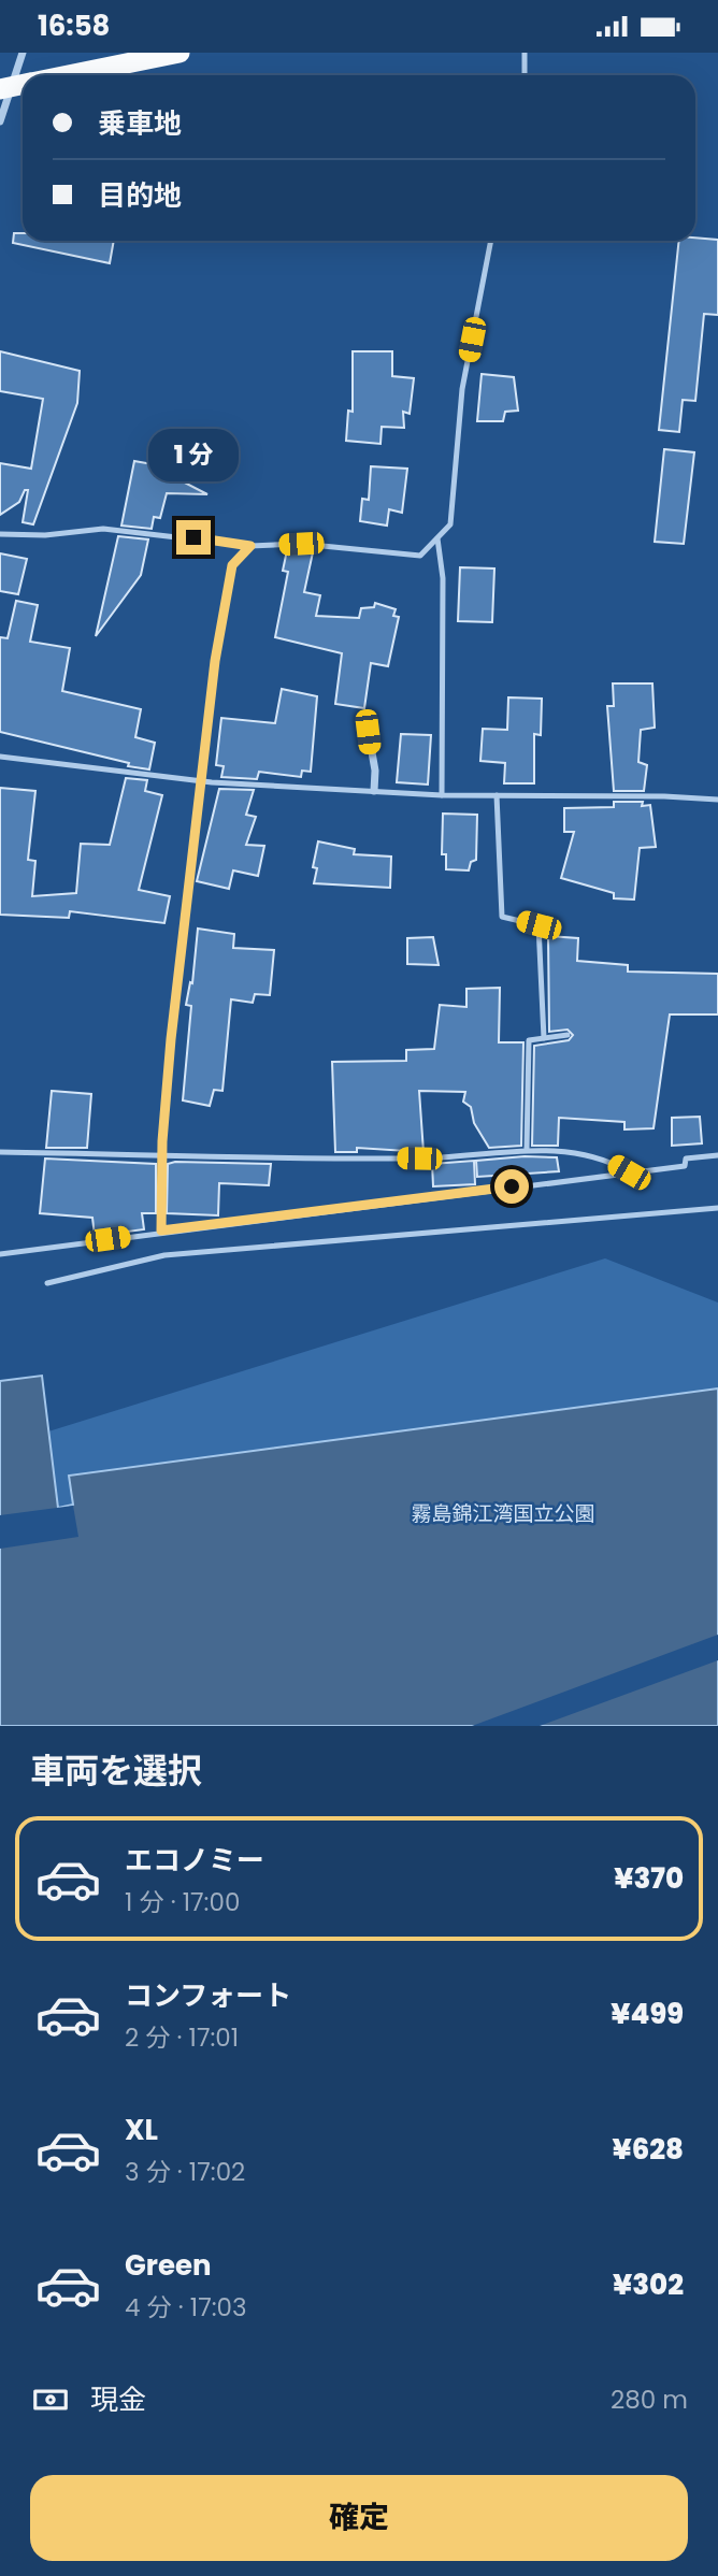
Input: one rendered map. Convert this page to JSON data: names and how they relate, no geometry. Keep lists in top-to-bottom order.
{
  "parks": ["霧島錦江湾国立公園"],
  "page": {
    "status": "16:58",
    "banner": ["乗車地", "目的地"],
    "bubble": "1 分",
    "heading": "車両を選択",
    "list": [
      {
        "name": "エコノミー",
        "note": "1 分 · 17:00",
        "value": "¥370"
      },
      {
        "name": "コンフォート",
        "note": "2 分 · 17:01",
        "value": "¥499"
      },
      {
        "name": "XL",
        "note": "3 分 · 17:02",
        "value": "¥628"
      },
      {
        "name": "Green",
        "note": "4 分 · 17:03",
        "value": "¥302"
      }
    ],
    "pay": ["現金", "280 m"],
    "buttons": "確定"
  }
}
